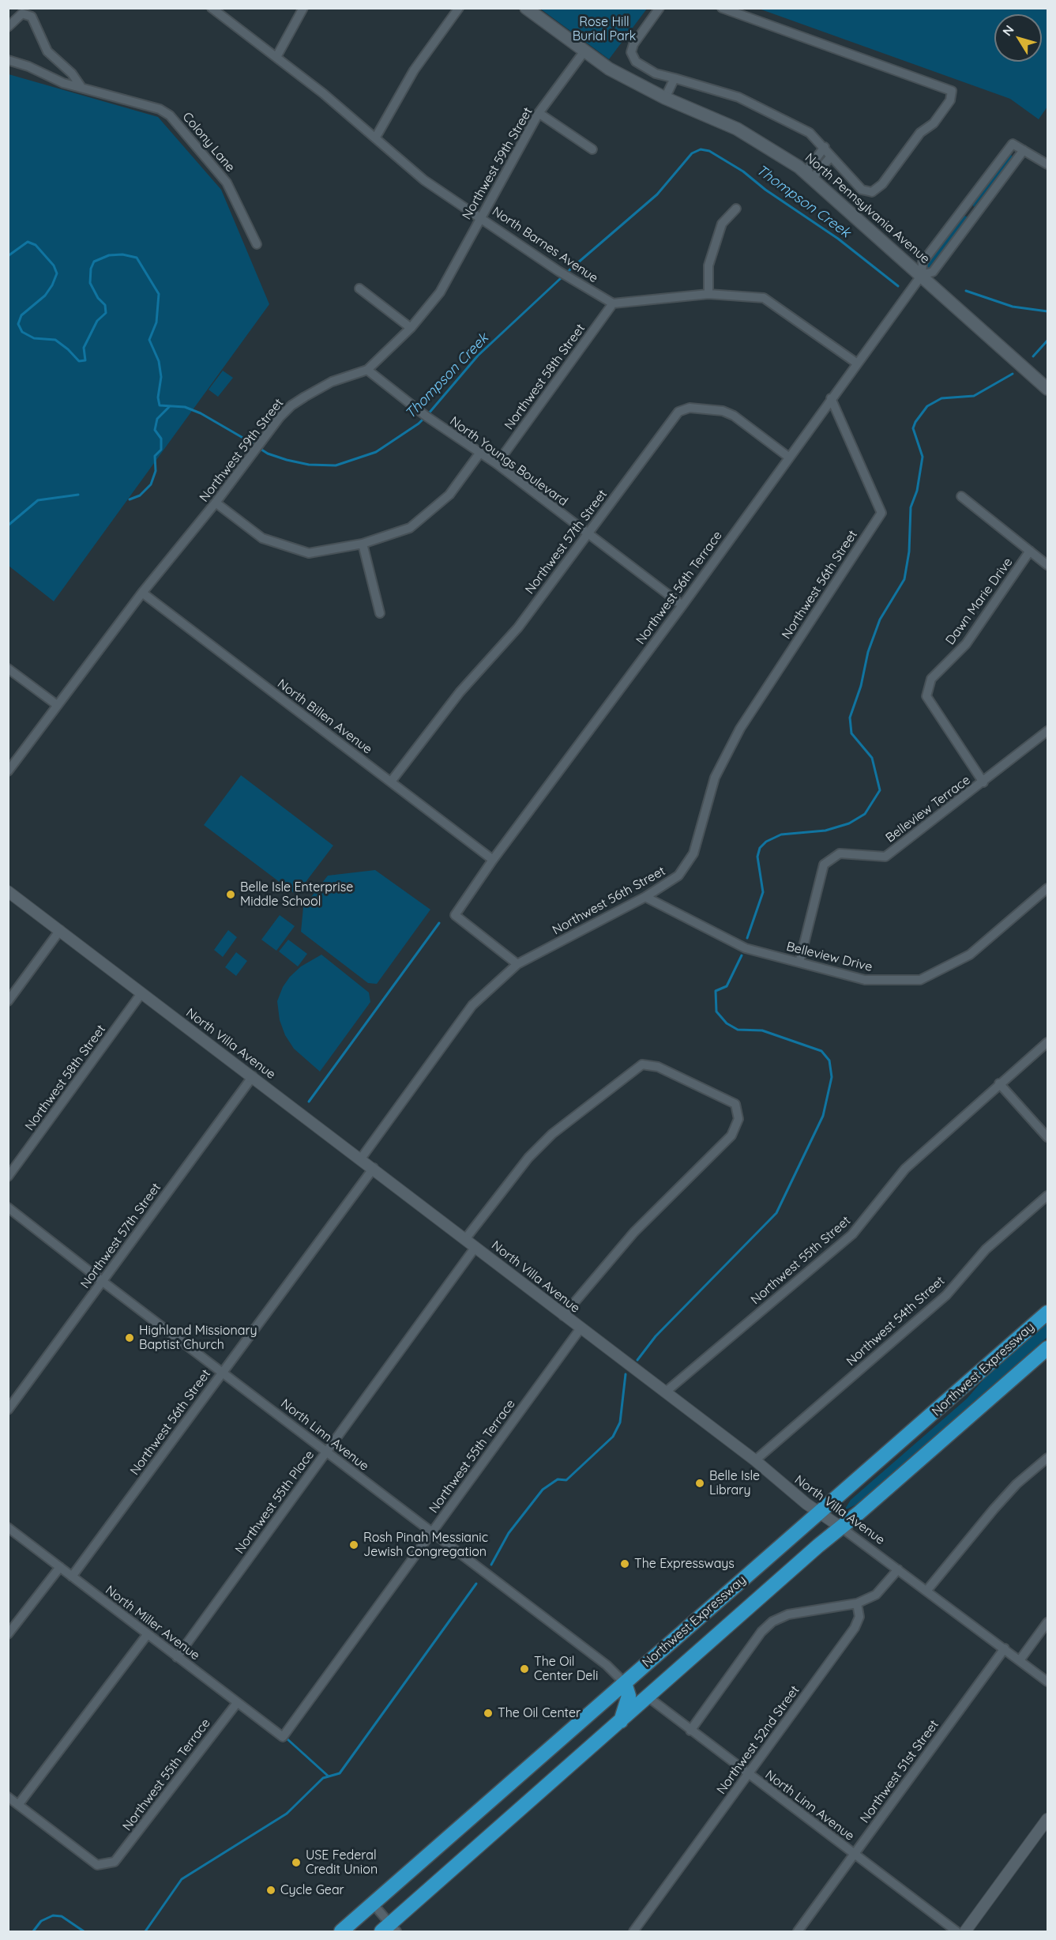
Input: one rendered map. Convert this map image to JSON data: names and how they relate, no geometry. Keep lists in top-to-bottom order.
{
  "streets": {
    "highway": ["Northwest Expressway"],
    "main road": ["North Pennsylvania Avenue"],
    "street": [
      "Colony Lane",
      "Northwest 59th Street",
      "North Barnes Avenue",
      "Northwest 58th Street",
      "North Youngs Boulevard",
      "Northwest 57th Street",
      "Northwest 56th Street",
      "Northwest 56th Terrace",
      "Dawn Marie Drive",
      "North Billen Avenue",
      "Belleview Terrace",
      "Belleview Drive",
      "North Villa Avenue",
      "Northwest 55th Street",
      "Northwest 54th Street",
      "North Linn Avenue",
      "Northwest 55th Terrace",
      "Northwest 55th Place",
      "North Miller Avenue",
      "Northwest 52nd Street",
      "Northwest 51st Street"
    ]
  },
  "crossings": [
    ["Northwest 59th Street", "North Pennsylvania Avenue"],
    ["Northwest 59th Street", "North Barnes Avenue"],
    ["Northwest 59th Street", "North Youngs Boulevard"],
    ["Northwest 59th Street", "North Billen Avenue"],
    ["North Pennsylvania Avenue", "Northwest 56th Terrace"],
    ["North Barnes Avenue", "Northwest 58th Street"],
    ["Northwest 58th Street", "North Youngs Boulevard"],
    ["Northwest 58th Street", "North Villa Avenue"],
    ["North Youngs Boulevard", "Northwest 57th Street"],
    ["North Youngs Boulevard", "Northwest 56th Terrace"],
    ["Northwest 57th Street", "Northwest 56th Terrace"],
    ["Northwest 57th Street", "North Billen Avenue"],
    ["Northwest 57th Street", "North Villa Avenue"],
    ["Northwest 57th Street", "North Linn Avenue"],
    ["Northwest 56th Street", "Northwest 56th Terrace"],
    ["Northwest 56th Street", "Belleview Drive"],
    ["Northwest 56th Street", "North Villa Avenue"],
    ["Northwest 56th Street", "North Linn Avenue"],
    ["Northwest 56th Street", "North Miller Avenue"],
    ["Northwest 56th Terrace", "North Billen Avenue"],
    ["Dawn Marie Drive", "Belleview Terrace"],
    ["Belleview Terrace", "Belleview Drive"],
    ["North Villa Avenue", "Northwest 55th Street"],
    ["North Villa Avenue", "Northwest 54th Street"],
    ["North Villa Avenue", "Northwest Expressway"],
    ["North Villa Avenue", "Northwest 55th Terrace"],
    ["North Villa Avenue", "Northwest 55th Place"],
    ["North Villa Avenue", "Northwest 51st Street"],
    ["Northwest Expressway", "North Linn Avenue"],
    ["North Linn Avenue", "Northwest 55th Terrace"],
    ["North Linn Avenue", "Northwest 55th Place"],
    ["North Linn Avenue", "Northwest 52nd Street"],
    ["North Linn Avenue", "Northwest 51st Street"],
    ["Northwest 55th Terrace", "North Miller Avenue"],
    ["Northwest 55th Place", "North Miller Avenue"]
  ],
  "water": ["Thompson Creek"],
  "parks": ["Rose Hill Burial Park"],
  "places": [
    "Belle Isle Enterprise Middle School",
    "Highland Missionary Baptist Church",
    "Belle Isle Library",
    "Rosh Pinah Messianic Jewish Congregation",
    "The Expressways",
    "The Oil Center Deli",
    "The Oil Center",
    "USE Federal Credit Union",
    "Cycle Gear"
  ],
  "north": "top left"
}
